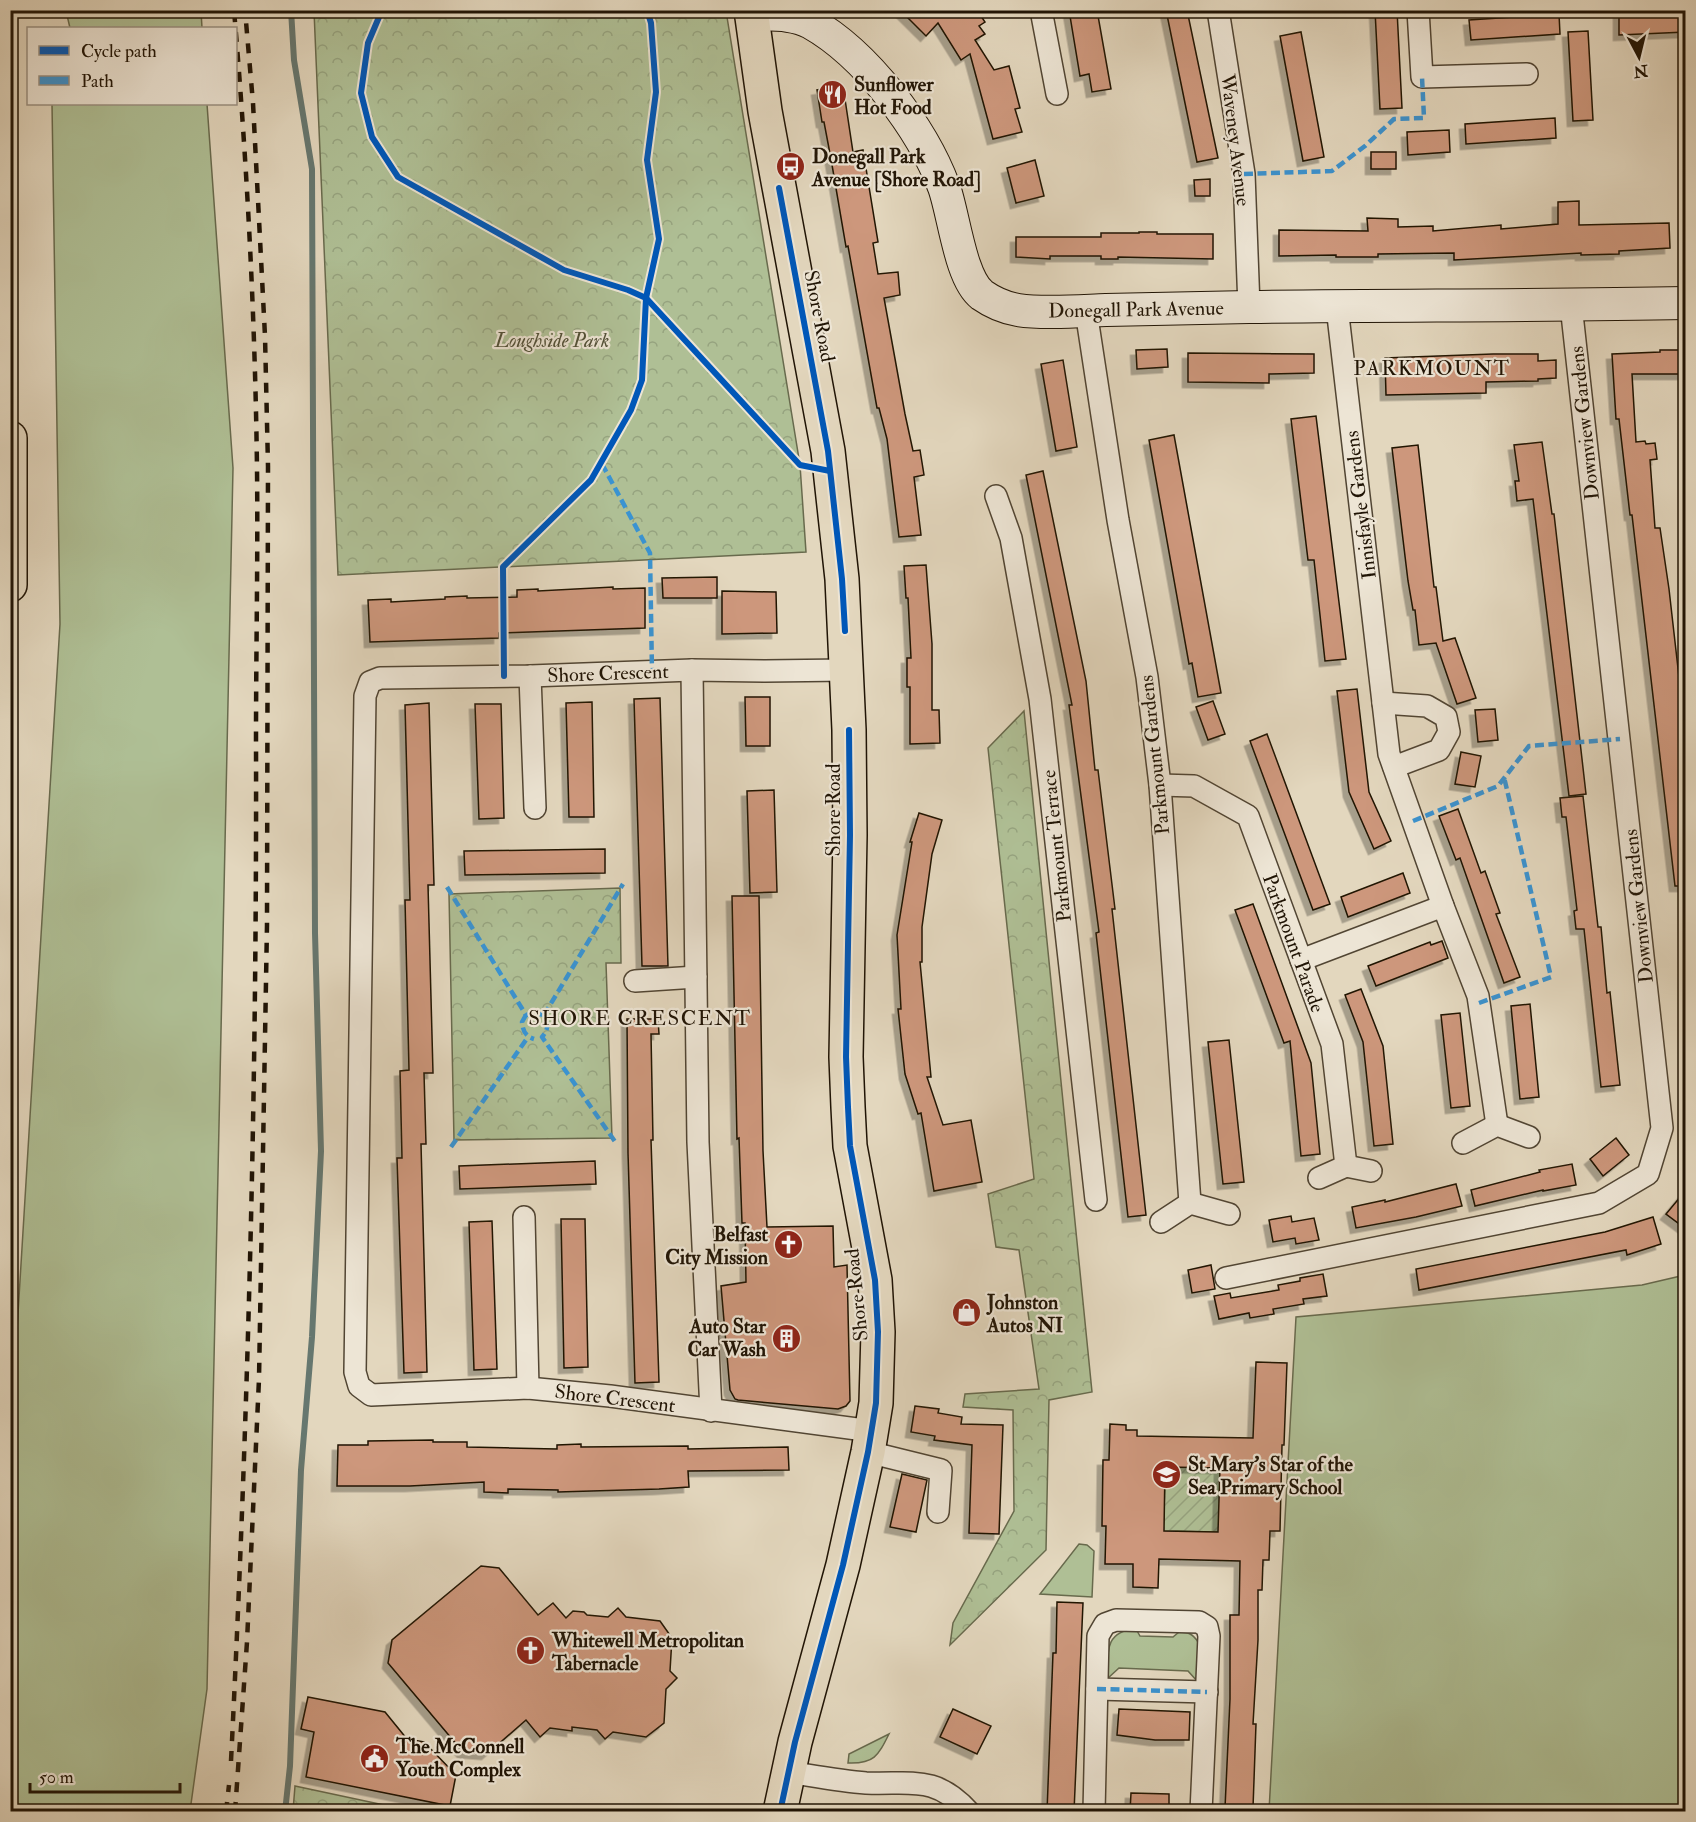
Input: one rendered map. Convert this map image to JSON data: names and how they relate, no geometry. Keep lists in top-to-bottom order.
{
  "streets": {
    "main road": ["Shore Road"],
    "street": [
      "Waveney Avenue",
      "Donegall Park Avenue",
      "Downview Gardens",
      "Innisfayle Gardens",
      "Shore Crescent",
      "Parkmount Gardens",
      "Parkmount Terrace",
      "Parkmount Parade"
    ]
  },
  "crossings": [
    ["Waveney Avenue", "Donegall Park Avenue"],
    ["Donegall Park Avenue", "Shore Road"],
    ["Donegall Park Avenue", "Downview Gardens"],
    ["Donegall Park Avenue", "Innisfayle Gardens"],
    ["Donegall Park Avenue", "Parkmount Gardens"],
    ["Shore Road", "Shore Crescent"],
    ["Parkmount Gardens", "Parkmount Parade"]
  ],
  "districts": ["PARKMOUNT", "SHORE CRESCENT"],
  "parks": ["Loughside Park"],
  "places": {
    "restaurant": ["Sunflower Hot Food"],
    "bus stop": ["Donegall Park Avenue [Shore Road]"],
    "church": ["Belfast City Mission", "Whitewell Metropolitan Tabernacle"],
    "shop": ["Johnston Autos NI"],
    "building": ["Auto Star Car Wash"],
    "school or university": ["St Mary's Star of the Sea Primary School"],
    "public building": ["The McConnell Youth Complex"]
  },
  "legend": ["Cycle path", "Path"],
  "scale_bar": "50 m",
  "north": "bottom"
}
